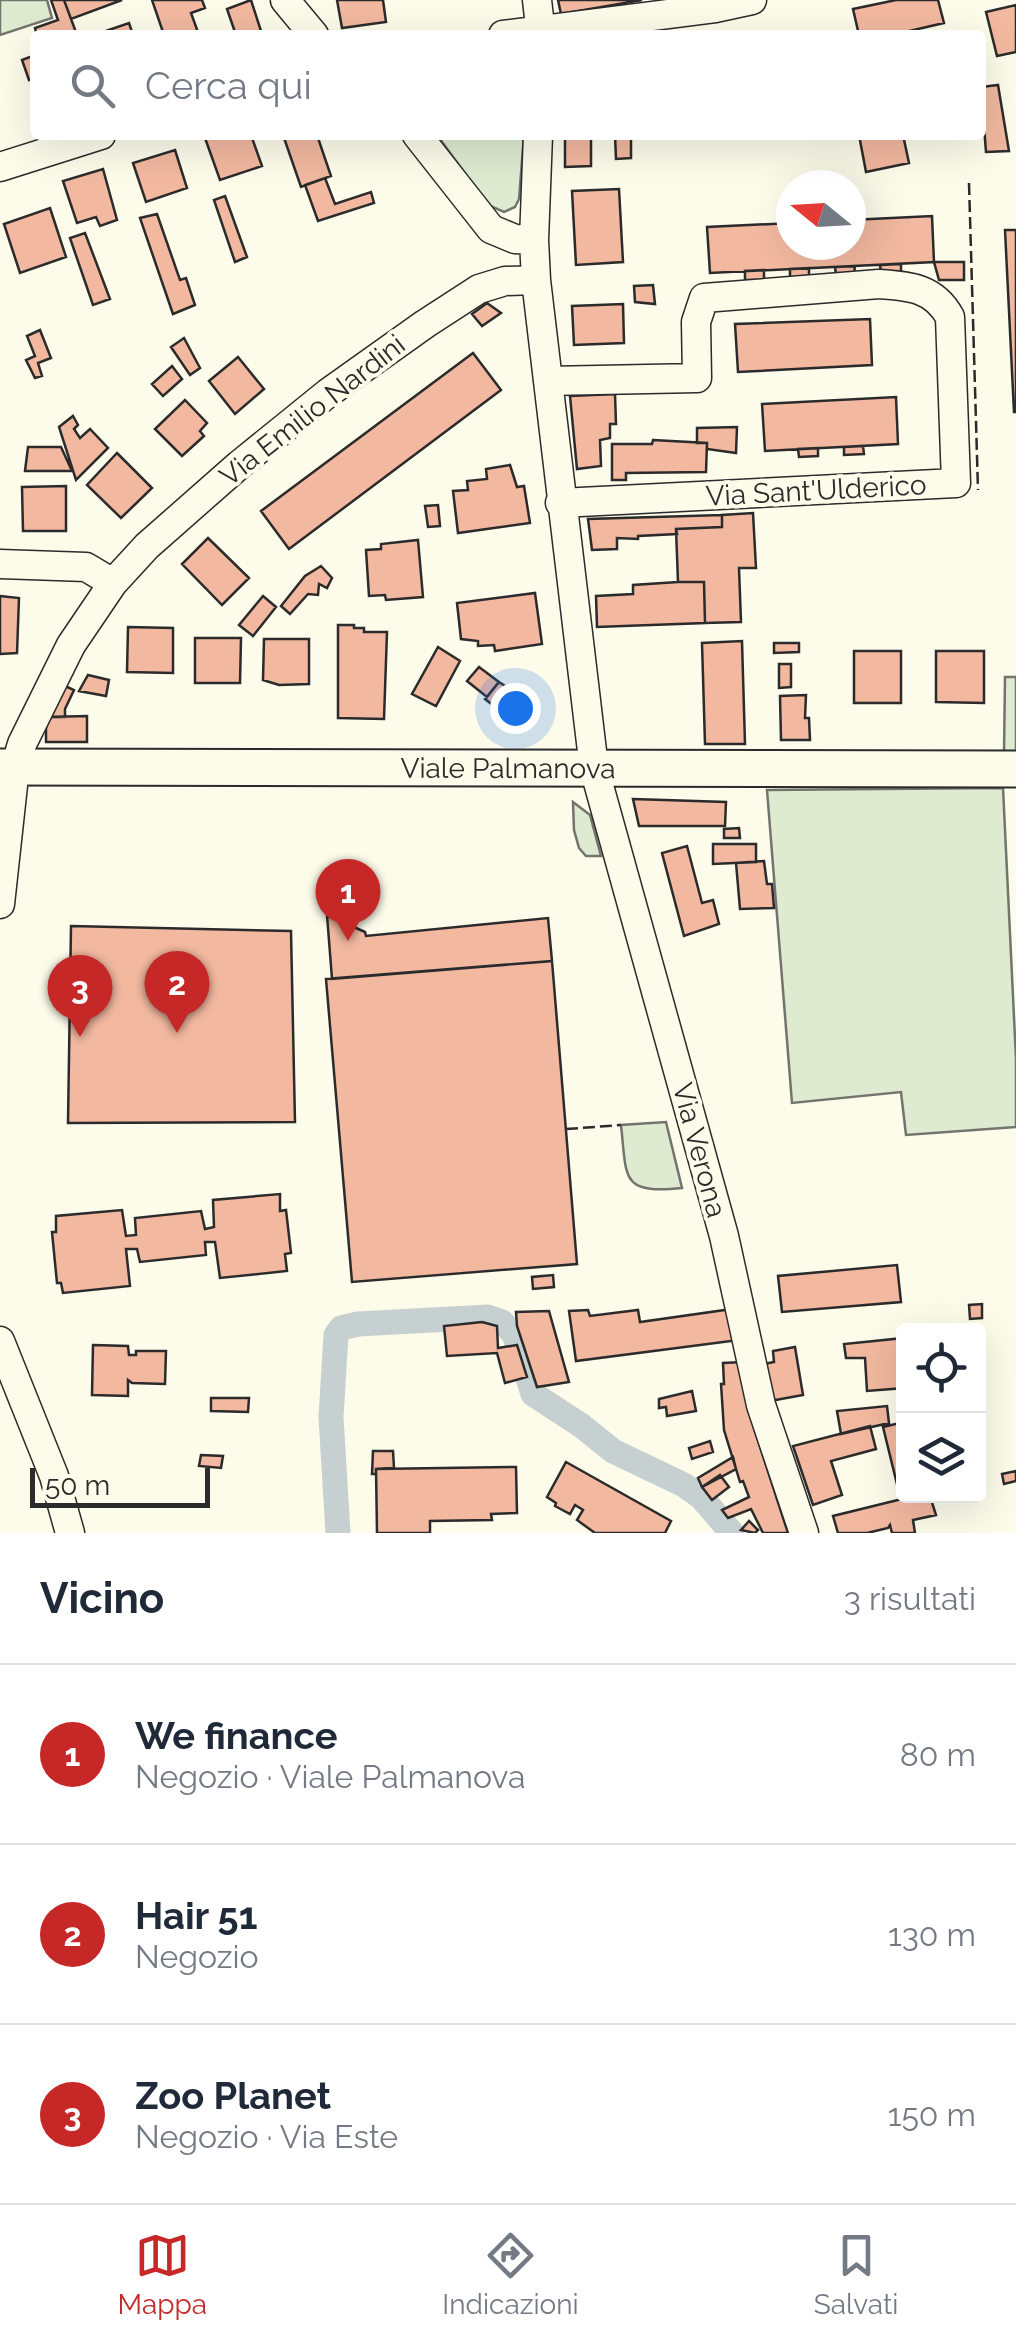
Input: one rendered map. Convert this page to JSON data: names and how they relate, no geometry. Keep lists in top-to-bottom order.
{
  "streets": {
    "main road": ["Viale Palmanova"],
    "street": ["Via Emilio Nardini", "Via Sant'Ulderico", "Via Verona"]
  },
  "crossings": [
    ["Via Emilio Nardini", "Viale Palmanova"],
    ["Viale Palmanova", "Via Verona"]
  ],
  "scale_bar": "50 m",
  "north": "left",
  "page": {
    "search": "Cerca qui",
    "pins": ["1", "2", "3"],
    "scale": "50 m",
    "heading": ["Vicino", "3 risultati"],
    "list": [
      {
        "mark": "1",
        "name": "We finance",
        "note": "Negozio · Viale Palmanova",
        "value": "80 m"
      },
      {
        "mark": "2",
        "name": "Hair 51",
        "note": "Negozio",
        "value": "130 m"
      },
      {
        "mark": "3",
        "name": "Zoo Planet",
        "note": "Negozio · Via Este",
        "value": "150 m"
      }
    ],
    "nav": ["Mappa", "Indicazioni", "Salvati"]
  }
}
